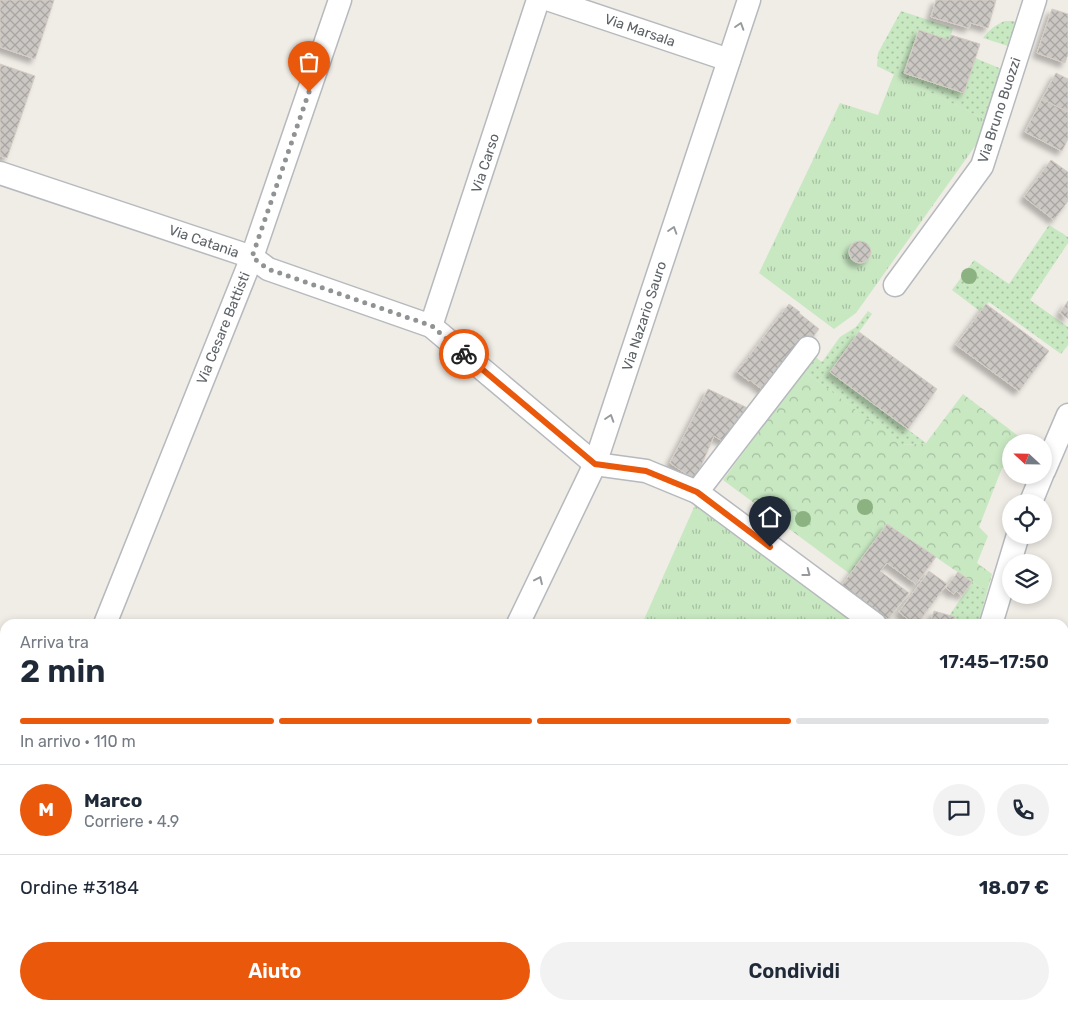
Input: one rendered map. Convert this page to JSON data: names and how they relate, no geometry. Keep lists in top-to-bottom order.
{
  "streets": {
    "street": [
      "Via Marsala",
      "Via Bruno Buozzi",
      "Via Carso",
      "Via Catania",
      "Via Nazario Sauro",
      "Via Cesare Battisti"
    ]
  },
  "crossings": [
    ["Via Marsala", "Via Nazario Sauro"],
    ["Via Carso", "Via Catania"],
    ["Via Catania", "Via Nazario Sauro"],
    ["Via Catania", "Via Cesare Battisti"]
  ],
  "one_way": ["Via Nazario Sauro"],
  "north": "left",
  "page": {
    "heading": ["2 min", "Arriva tra", "17:45–17:50"],
    "panel": [
      "Marco",
      "Corriere · 4.9",
      "Ordine #3184",
      "18.07 €"
    ],
    "bar": "In arrivo · 110 m",
    "round": "M",
    "buttons": ["Aiuto", "Condividi"]
  }
}
